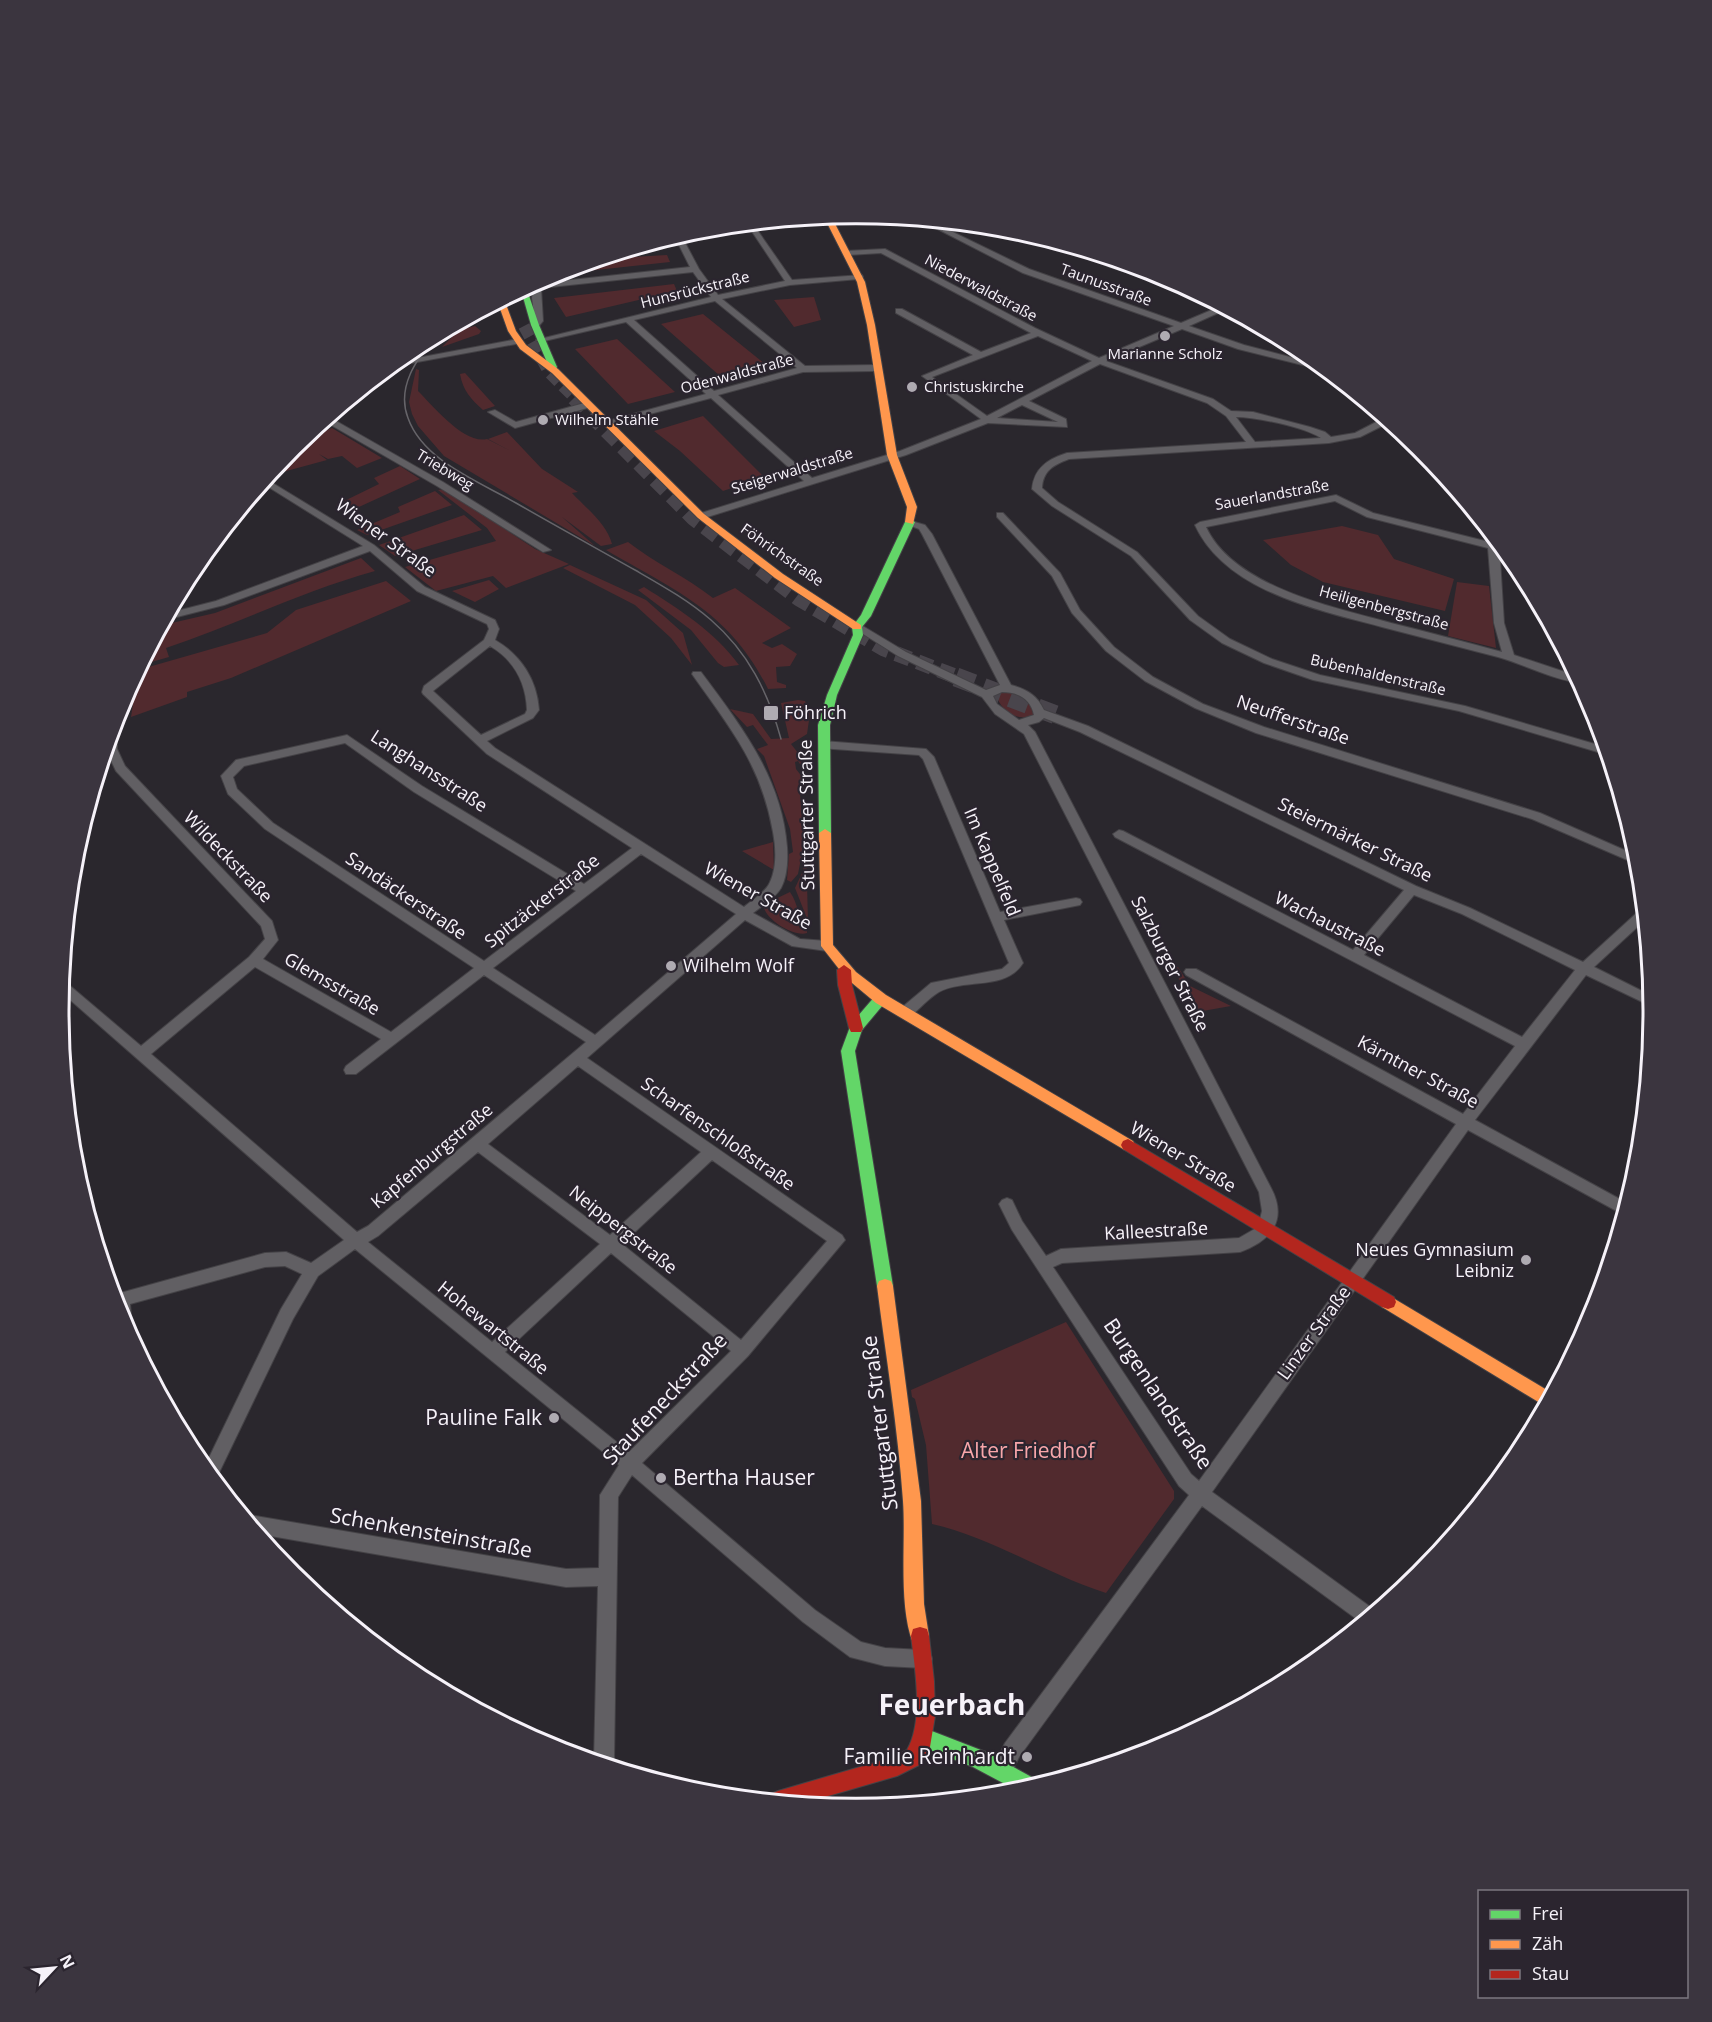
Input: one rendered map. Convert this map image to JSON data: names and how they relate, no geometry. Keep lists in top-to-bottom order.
{
  "streets": {
    "main road": ["Wiener Straße", "Föhrichstraße", "Stuttgarter Straße"],
    "street": [
      "Taunusstraße",
      "Niederwaldstraße",
      "Hunsrückstraße",
      "Odenwaldstraße",
      "Triebweg",
      "Steigerwaldstraße",
      "Sauerlandstraße",
      "Heiligenbergstraße",
      "Bubenhaldenstraße",
      "Neufferstraße",
      "Langhansstraße",
      "Steiermärker Straße",
      "Wildeckstraße",
      "Im Kappelfeld",
      "Sandäckerstraße",
      "Spitzäckerstraße",
      "Wachaustraße",
      "Salzburger Straße",
      "Glemsstraße",
      "Kärntner Straße",
      "Scharfenschloßstraße",
      "Kapfenburgstraße",
      "Neippergstraße",
      "Kalleestraße",
      "Hohewartstraße",
      "Linzer Straße",
      "Burgenlandstraße",
      "Staufeneckstraße",
      "Schenkensteinstraße"
    ]
  },
  "crossings": [
    ["Taunusstraße", "Steigerwaldstraße"],
    ["Niederwaldstraße", "Steigerwaldstraße"],
    ["Hunsrückstraße", "Föhrichstraße"],
    ["Odenwaldstraße", "Föhrichstraße"],
    ["Steigerwaldstraße", "Föhrichstraße"],
    ["Sauerlandstraße", "Heiligenbergstraße"],
    ["Wiener Straße", "Stuttgarter Straße"],
    ["Wiener Straße", "Im Kappelfeld"],
    ["Wiener Straße", "Spitzäckerstraße"],
    ["Wiener Straße", "Salzburger Straße"],
    ["Wiener Straße", "Kapfenburgstraße"],
    ["Wiener Straße", "Kalleestraße"],
    ["Wiener Straße", "Linzer Straße"],
    ["Föhrichstraße", "Stuttgarter Straße"],
    ["Föhrichstraße", "Salzburger Straße"],
    ["Langhansstraße", "Sandäckerstraße"],
    ["Langhansstraße", "Spitzäckerstraße"],
    ["Stuttgarter Straße", "Im Kappelfeld"],
    ["Stuttgarter Straße", "Hohewartstraße"],
    ["Steiermärker Straße", "Linzer Straße"],
    ["Wildeckstraße", "Glemsstraße"],
    ["Wildeckstraße", "Hohewartstraße"],
    ["Sandäckerstraße", "Spitzäckerstraße"],
    ["Sandäckerstraße", "Kapfenburgstraße"],
    ["Spitzäckerstraße", "Glemsstraße"],
    ["Wachaustraße", "Linzer Straße"],
    ["Salzburger Straße", "Kalleestraße"],
    ["Kärntner Straße", "Linzer Straße"],
    ["Scharfenschloßstraße", "Kapfenburgstraße"],
    ["Scharfenschloßstraße", "Staufeneckstraße"],
    ["Kapfenburgstraße", "Neippergstraße"],
    ["Kapfenburgstraße", "Hohewartstraße"],
    ["Neippergstraße", "Staufeneckstraße"],
    ["Kalleestraße", "Burgenlandstraße"],
    ["Hohewartstraße", "Staufeneckstraße"],
    ["Linzer Straße", "Burgenlandstraße"],
    ["Staufeneckstraße", "Schenkensteinstraße"]
  ],
  "districts": ["Feuerbach"],
  "parks": ["Alter Friedhof"],
  "places": {
    "other": [
      "Marianne Scholz",
      "Christuskirche",
      "Wilhelm Stähle",
      "Wilhelm Wolf",
      "Neues Gymnasium Leibniz",
      "Pauline Falk",
      "Bertha Hauser",
      "Familie Reinhardt"
    ],
    "transit": ["Föhrich"]
  },
  "legend": ["Frei", "Zäh", "Stau"],
  "north": "top right"
}
